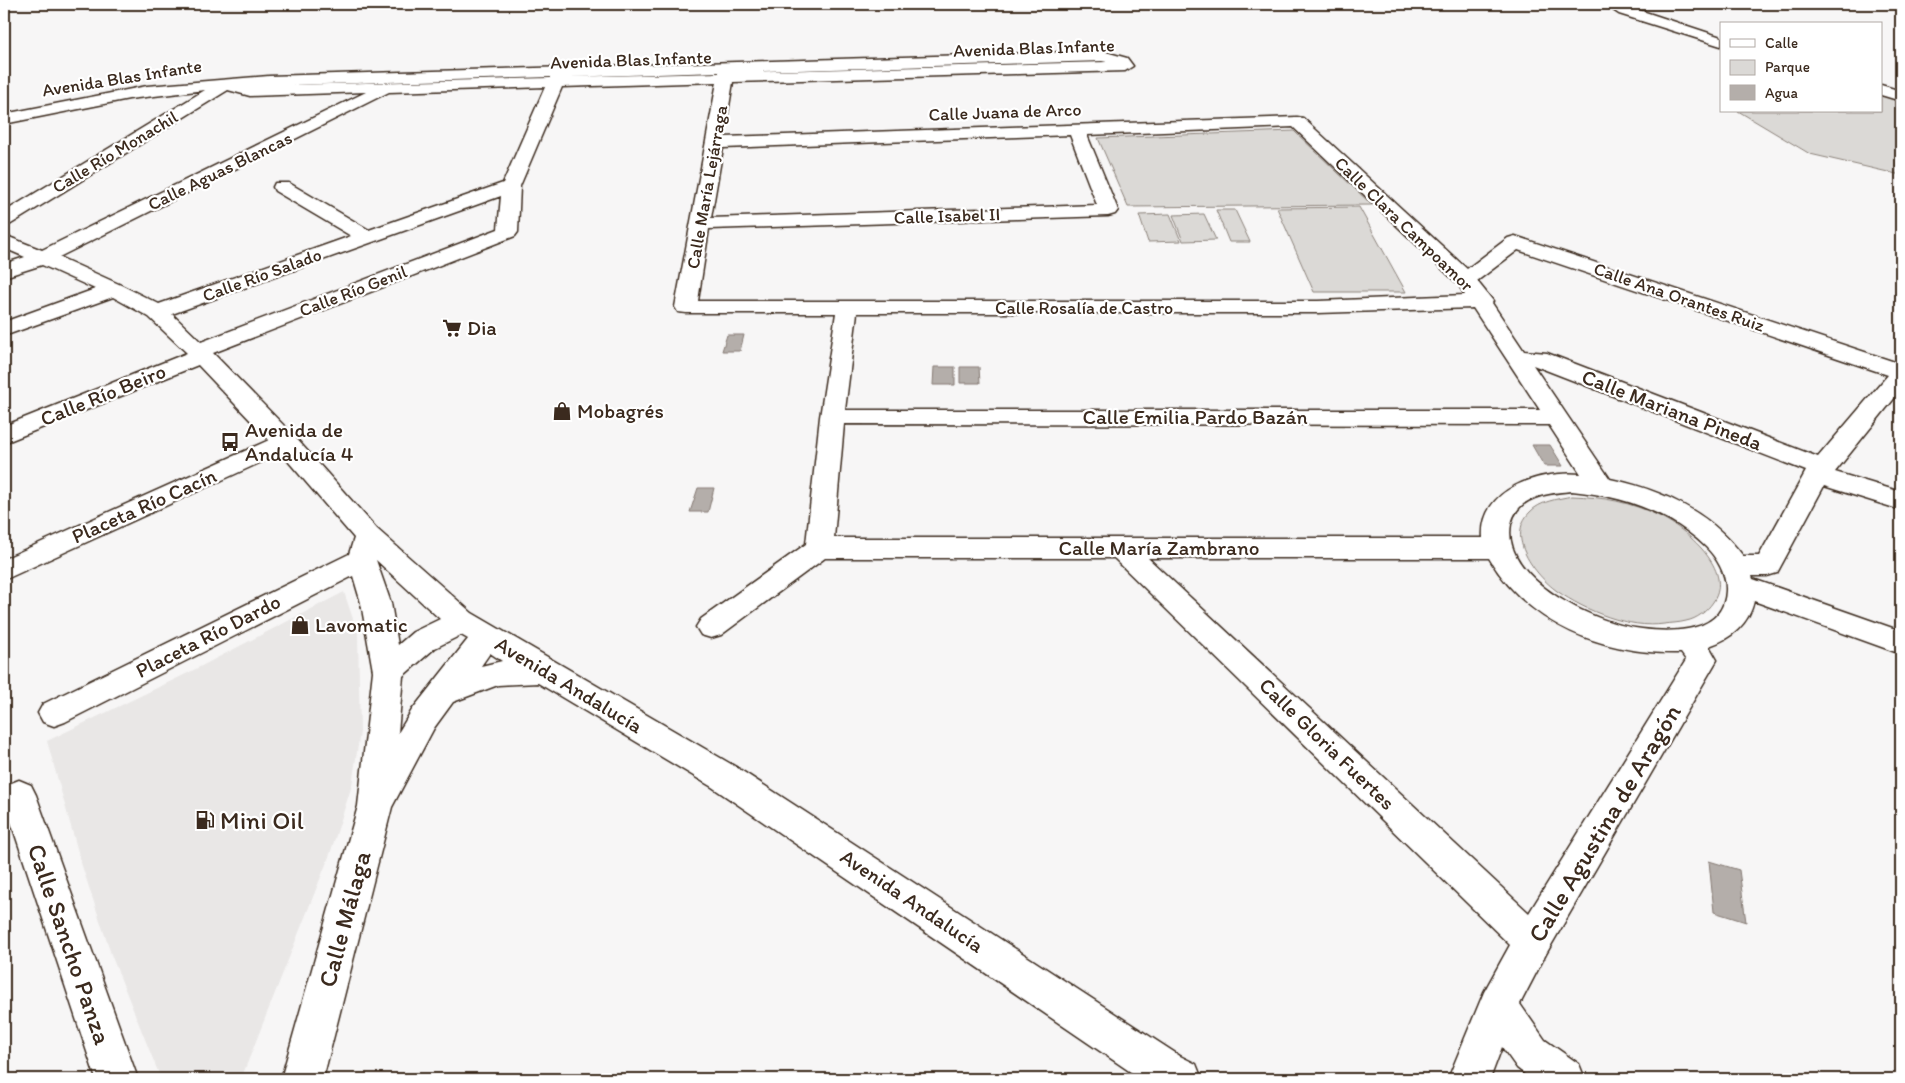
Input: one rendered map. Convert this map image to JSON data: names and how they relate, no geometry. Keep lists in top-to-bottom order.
{
  "streets": {
    "street": [
      "Avenida Blas Infante",
      "Calle Juana de Arco",
      "Calle Río Monachil",
      "Calle Aguas Blancas",
      "Calle María Lejárraga",
      "Calle Isabel II",
      "Calle Clara Campoamor",
      "Calle Río Salado",
      "Calle Río Genil",
      "Calle Ana Orantes Ruiz",
      "Calle Rosalía de Castro",
      "Calle Río Beiro",
      "Calle Mariana Pineda",
      "Calle Emilia Pardo Bazán",
      "Placeta Río Cacín",
      "Calle María Zambrano",
      "Placeta Río Dardo",
      "Avenida Andalucía",
      "Calle Gloria Fuertes",
      "Calle Agustina de Aragón",
      "Calle Málaga",
      "Calle Sancho Panza"
    ]
  },
  "crossings": [
    ["Avenida Blas Infante", "Calle Río Monachil"],
    ["Avenida Blas Infante", "Calle Aguas Blancas"],
    ["Avenida Blas Infante", "Calle María Lejárraga"],
    ["Calle Juana de Arco", "Calle María Lejárraga"],
    ["Calle Juana de Arco", "Calle Isabel II"],
    ["Calle Juana de Arco", "Calle Clara Campoamor"],
    ["Calle Aguas Blancas", "Avenida Andalucía"],
    ["Calle María Lejárraga", "Calle Isabel II"],
    ["Calle María Lejárraga", "Calle Rosalía de Castro"],
    ["Calle Clara Campoamor", "Calle Ana Orantes Ruiz"],
    ["Calle Clara Campoamor", "Calle Rosalía de Castro"],
    ["Calle Clara Campoamor", "Calle Mariana Pineda"],
    ["Calle Clara Campoamor", "Calle Emilia Pardo Bazán"],
    ["Calle Río Salado", "Calle Río Genil"],
    ["Calle Río Salado", "Avenida Andalucía"],
    ["Calle Río Genil", "Calle Río Beiro"],
    ["Calle Río Genil", "Avenida Andalucía"],
    ["Calle Río Beiro", "Avenida Andalucía"],
    ["Placeta Río Cacín", "Avenida Andalucía"],
    ["Calle María Zambrano", "Calle Gloria Fuertes"],
    ["Placeta Río Dardo", "Avenida Andalucía"],
    ["Placeta Río Dardo", "Calle Málaga"],
    ["Avenida Andalucía", "Calle Málaga"],
    ["Calle Gloria Fuertes", "Calle Agustina de Aragón"]
  ],
  "places": {
    "supermarket": ["Dia"],
    "shop": ["Mobagrés", "Lavomatic"],
    "bus stop": ["Avenida de Andalucía 4"],
    "fuel station": ["Mini Oil"]
  },
  "legend": ["Calle", "Parque", "Agua"]
}
